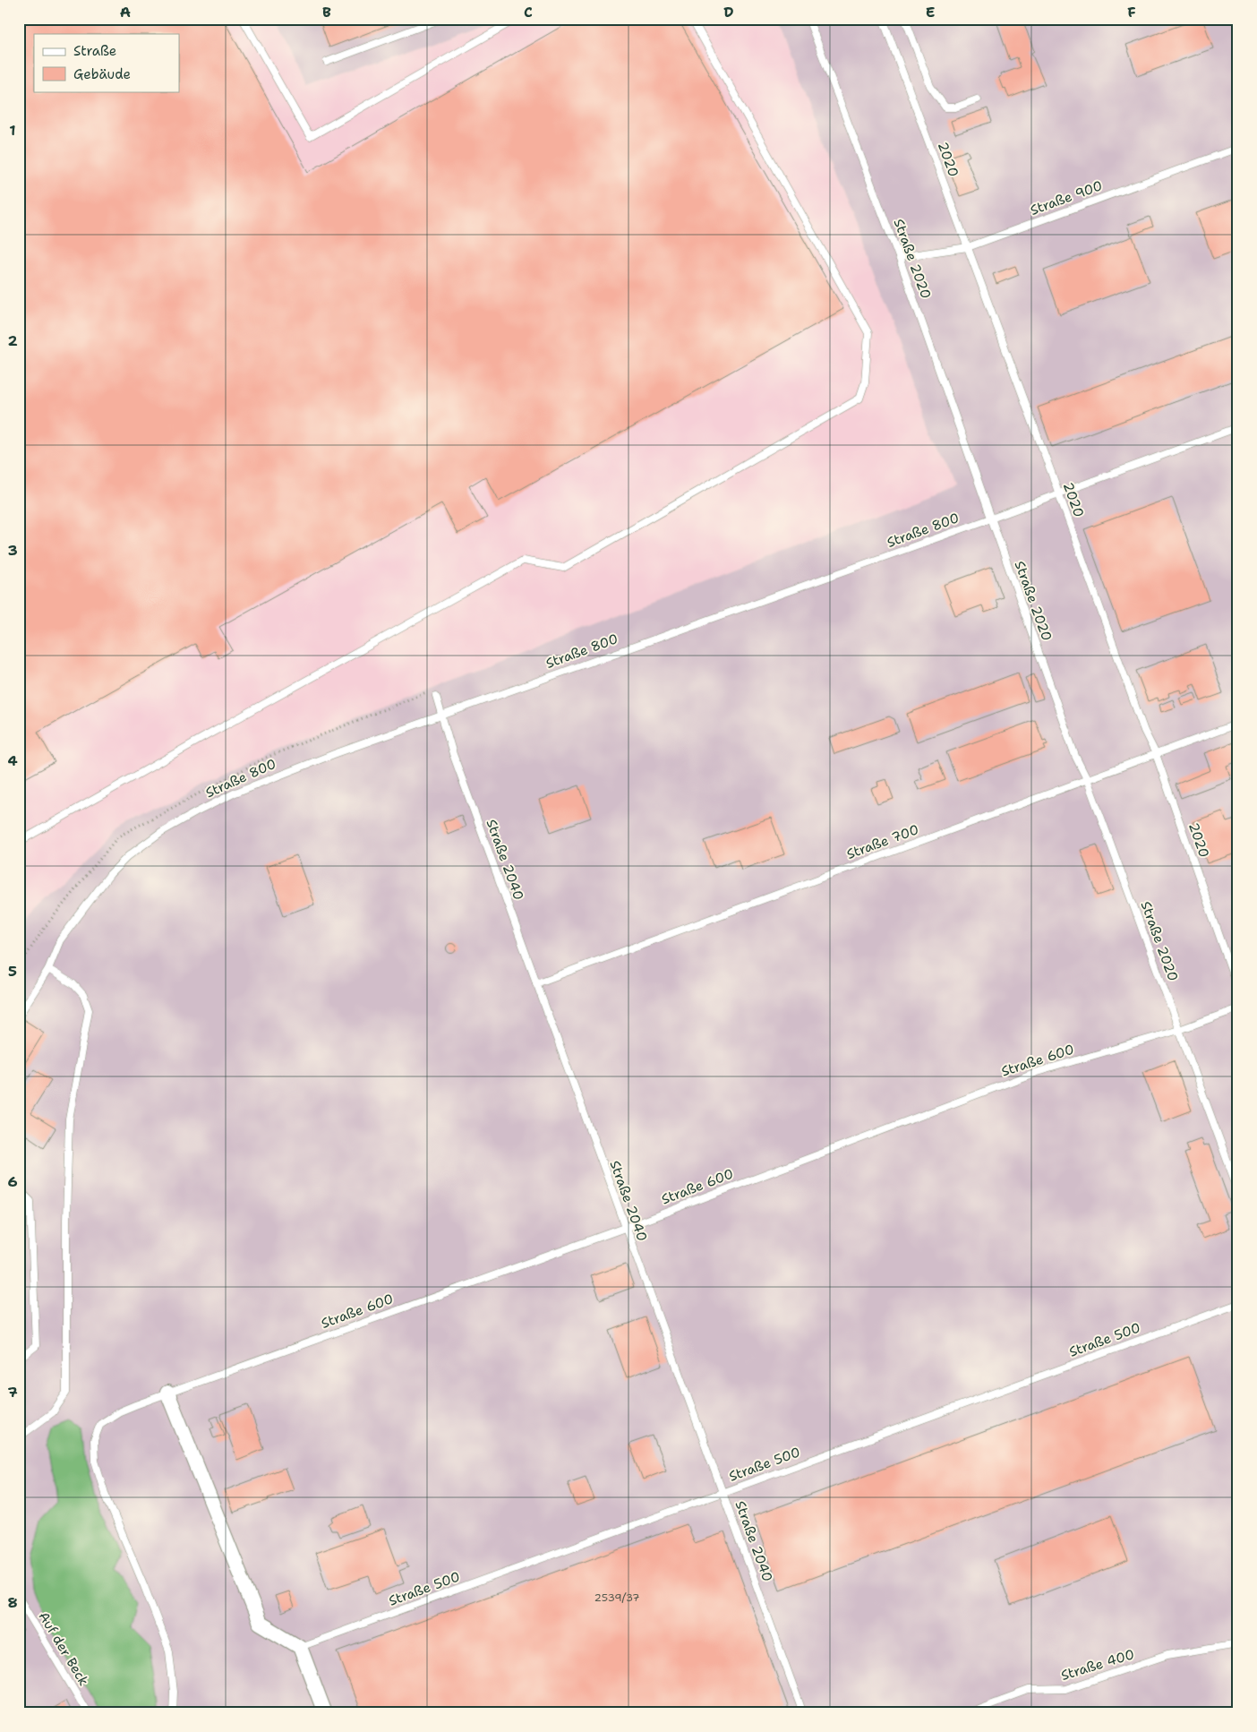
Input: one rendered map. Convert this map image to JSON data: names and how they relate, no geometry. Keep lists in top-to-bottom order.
{
  "streets": {
    "lane": [
      "2020",
      "Straße 900",
      "Straße 2020",
      "Straße 800",
      "Straße 700",
      "Straße 2040",
      "Straße 600",
      "Straße 500",
      "Auf der Beck",
      "Straße 400"
    ]
  },
  "crossings": [
    ["2020", "Straße 900"],
    ["2020", "Straße 800"],
    ["2020", "Straße 700"],
    ["Straße 900", "Straße 2020"],
    ["Straße 2020", "Straße 800"],
    ["Straße 2020", "Straße 700"],
    ["Straße 2020", "Straße 600"],
    ["Straße 800", "Straße 2040"],
    ["Straße 700", "Straße 2040"],
    ["Straße 2040", "Straße 600"],
    ["Straße 2040", "Straße 500"]
  ],
  "house_numbers": ["2539/37"],
  "legend": ["Straße", "Gebäude"],
  "grid": {
    "columns": [
      "A",
      "B",
      "C",
      "D",
      "E",
      "F"
    ],
    "rows": [
      "1",
      "2",
      "3",
      "4",
      "5",
      "6",
      "7",
      "8"
    ]
  }
}
